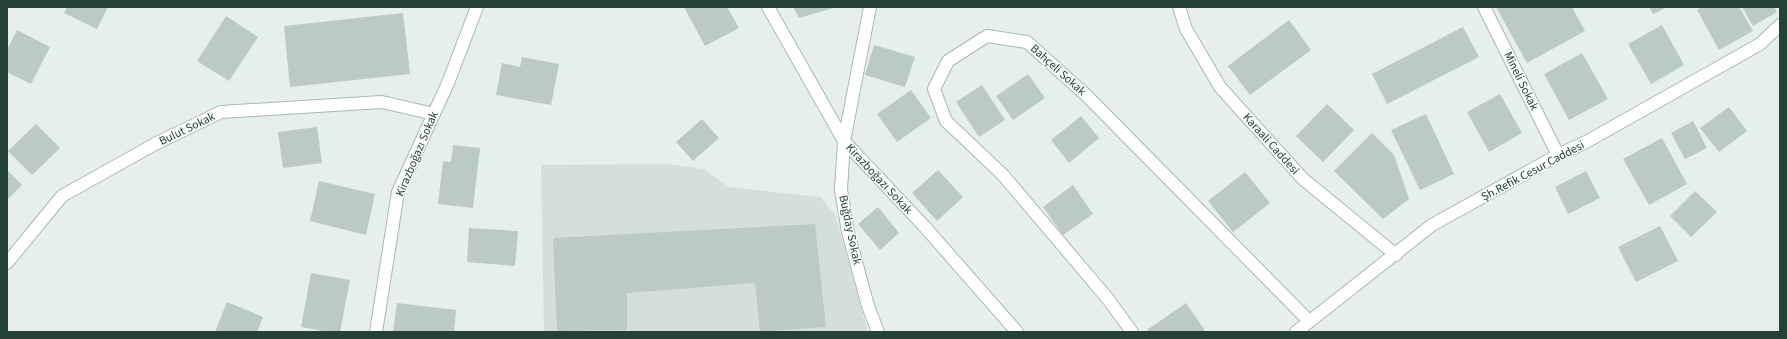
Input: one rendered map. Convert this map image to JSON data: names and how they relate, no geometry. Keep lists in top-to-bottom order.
{
  "streets": {
    "street": [
      "Bahçeli Sokak",
      "Mineli Sokak",
      "Bulut Sokak",
      "Karaali Caddesi",
      "Kirazboğazı Sokak",
      "Şh.Refik Cesur Caddesi",
      "Buğday Sokak"
    ]
  },
  "crossings": [
    ["Bahçeli Sokak", "Şh.Refik Cesur Caddesi"],
    ["Mineli Sokak", "Şh.Refik Cesur Caddesi"],
    ["Bulut Sokak", "Kirazboğazı Sokak"],
    ["Karaali Caddesi", "Şh.Refik Cesur Caddesi"],
    ["Kirazboğazı Sokak", "Buğday Sokak"]
  ]
}
